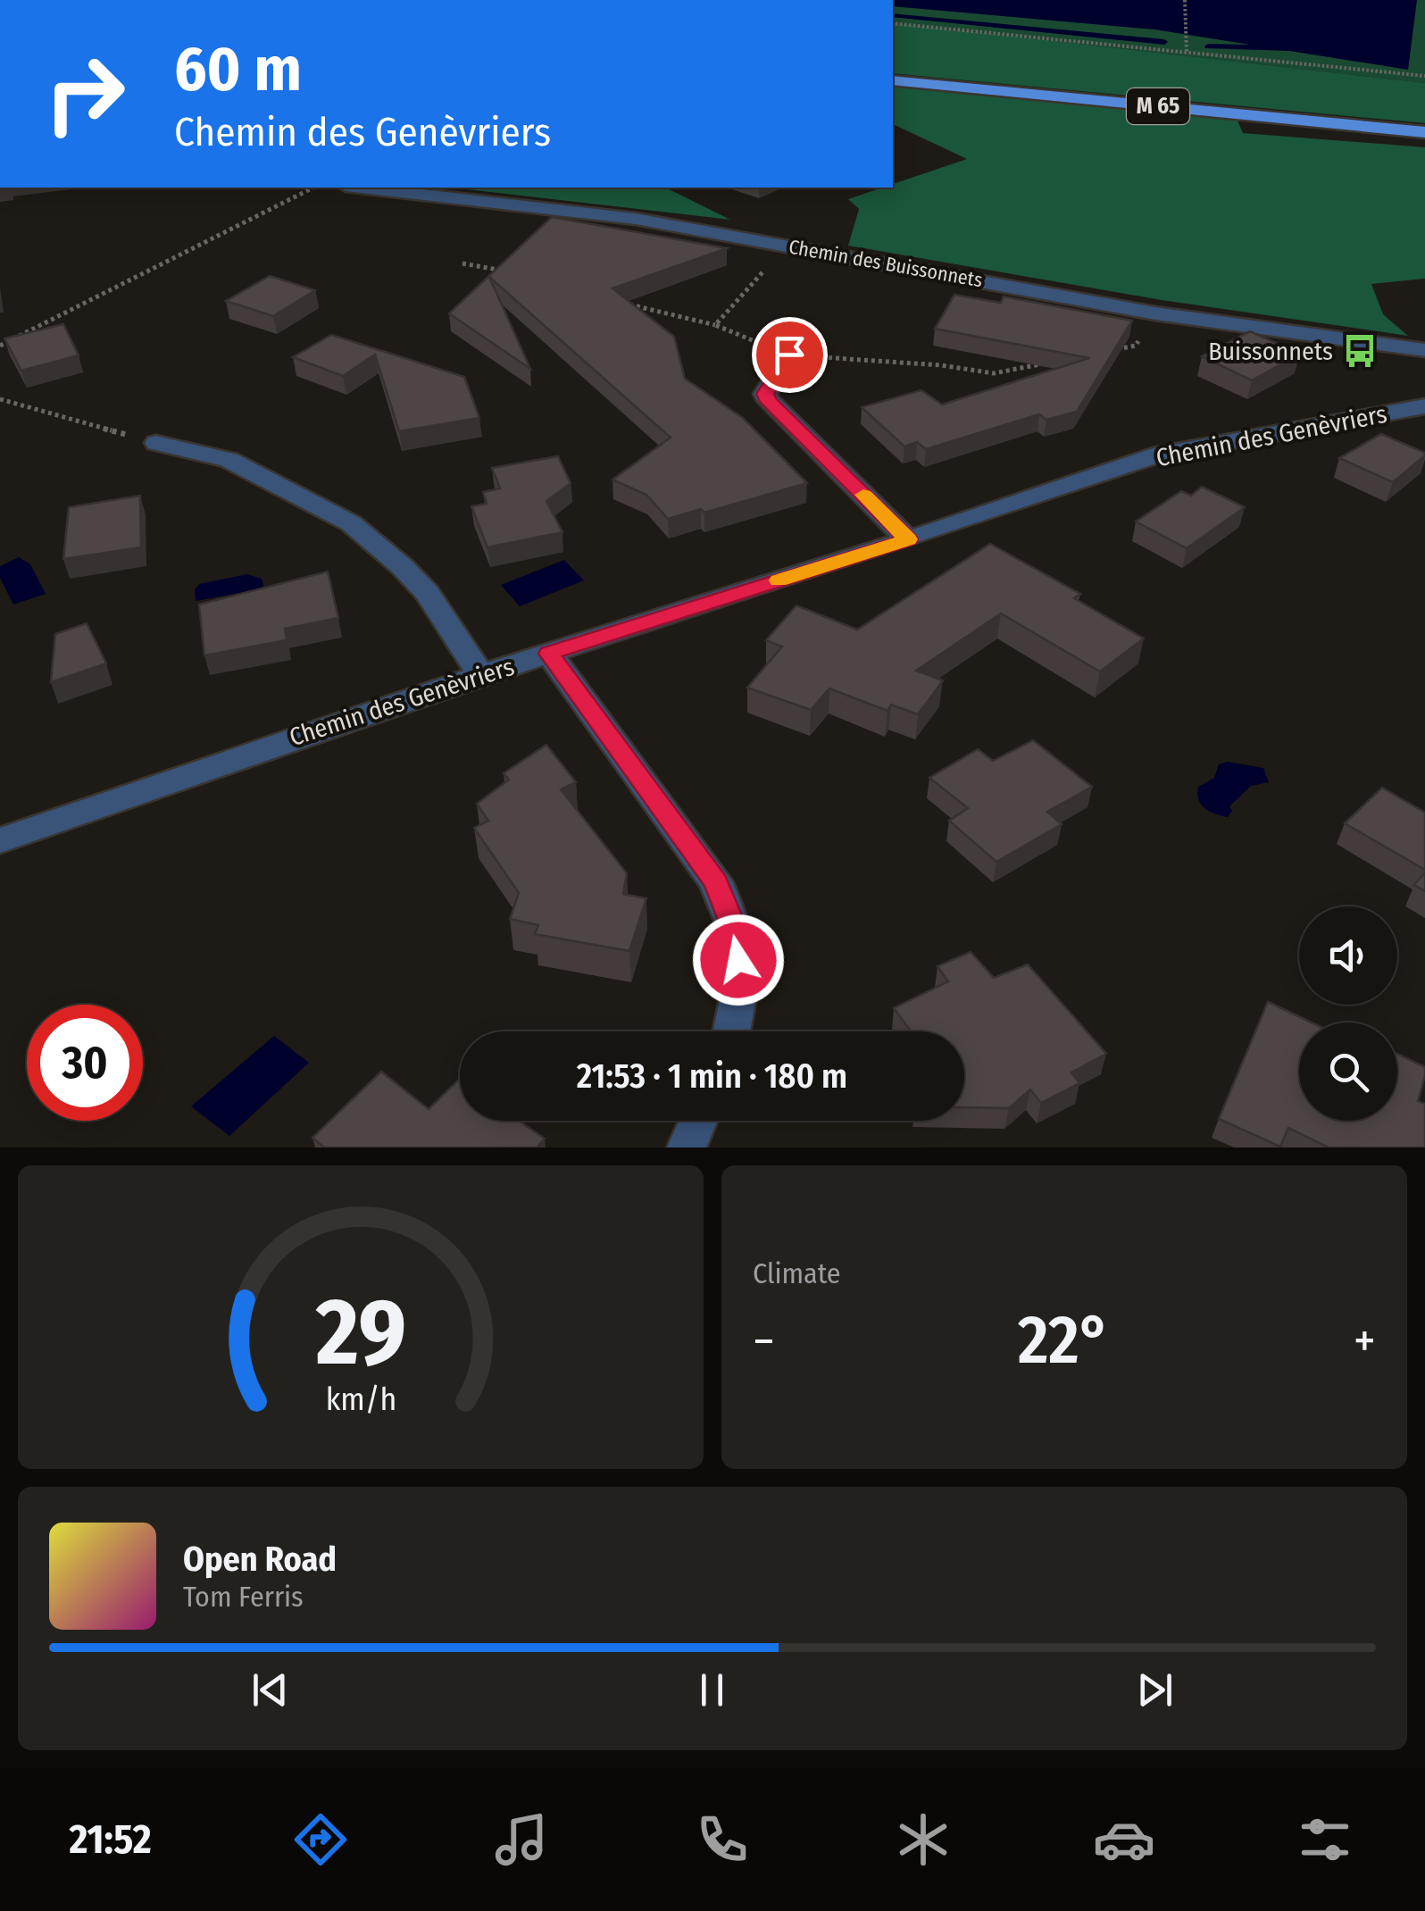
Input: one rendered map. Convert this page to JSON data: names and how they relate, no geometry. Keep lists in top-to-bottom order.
{
  "streets": {
    "main road": ["M 65"],
    "street": ["Chemin des Buissonnets", "Chemin des Genèvriers"]
  },
  "places": {
    "bus stop": ["Buissonnets"]
  },
  "page": {
    "turn": ["60 m", "Chemin des Genèvriers"],
    "limit": "30",
    "trip": "21:53 · 1 min · 180 m",
    "tile": "Climate",
    "heat": ["−", "22°", "+"],
    "song": ["Open Road", "Tom Ferris"],
    "tabs": "21:52",
    "gauge": ["29", "km/h"]
  }
}
